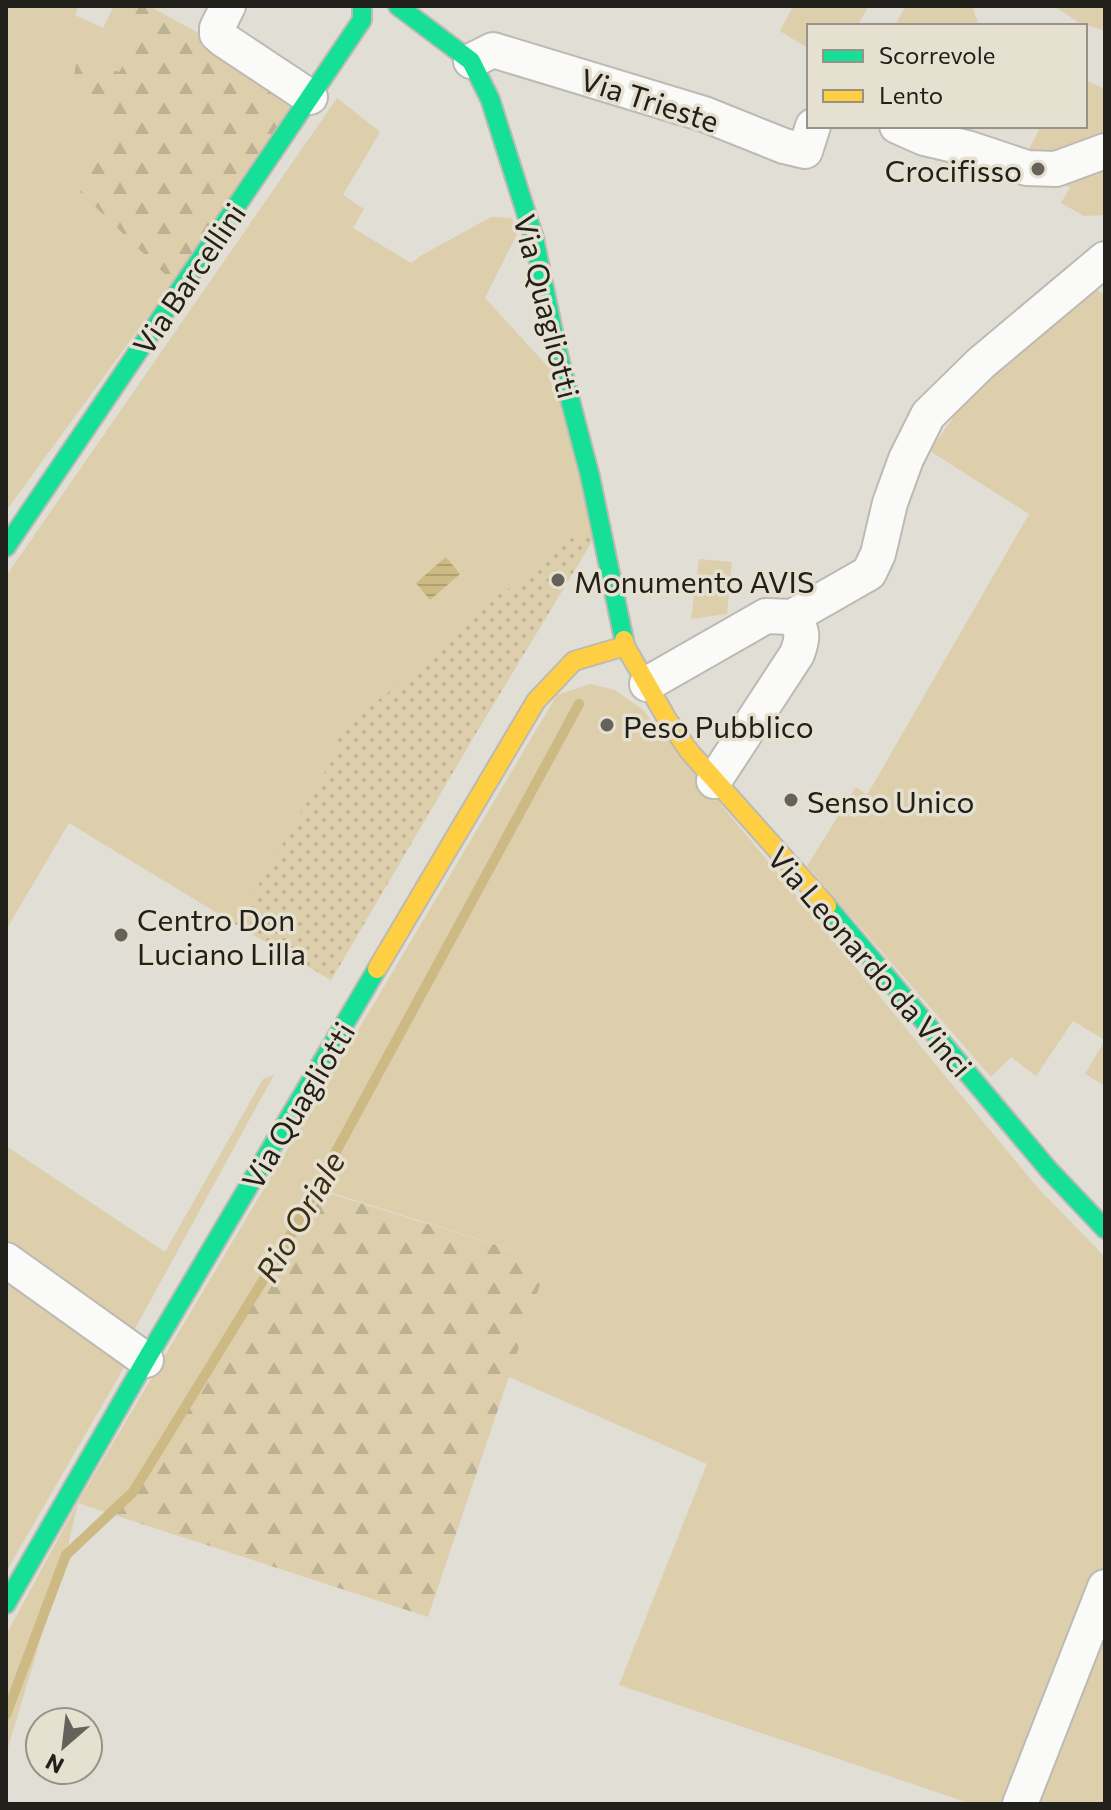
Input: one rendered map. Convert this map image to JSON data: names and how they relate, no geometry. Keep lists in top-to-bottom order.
{
  "streets": {
    "street": [
      "Via Trieste",
      "Via Barcellini",
      "Via Quagliotti",
      "Via Leonardo da Vinci"
    ]
  },
  "crossings": [
    ["Via Trieste", "Via Quagliotti"],
    ["Via Quagliotti", "Via Leonardo da Vinci"]
  ],
  "water": ["Rio Oriale"],
  "places": [
    "Crocifisso",
    "Monumento AVIS",
    "Peso Pubblico",
    "Senso Unico",
    "Centro Don Luciano Lilla"
  ],
  "legend": ["Scorrevole", "Lento"],
  "north": "bottom left"
}
